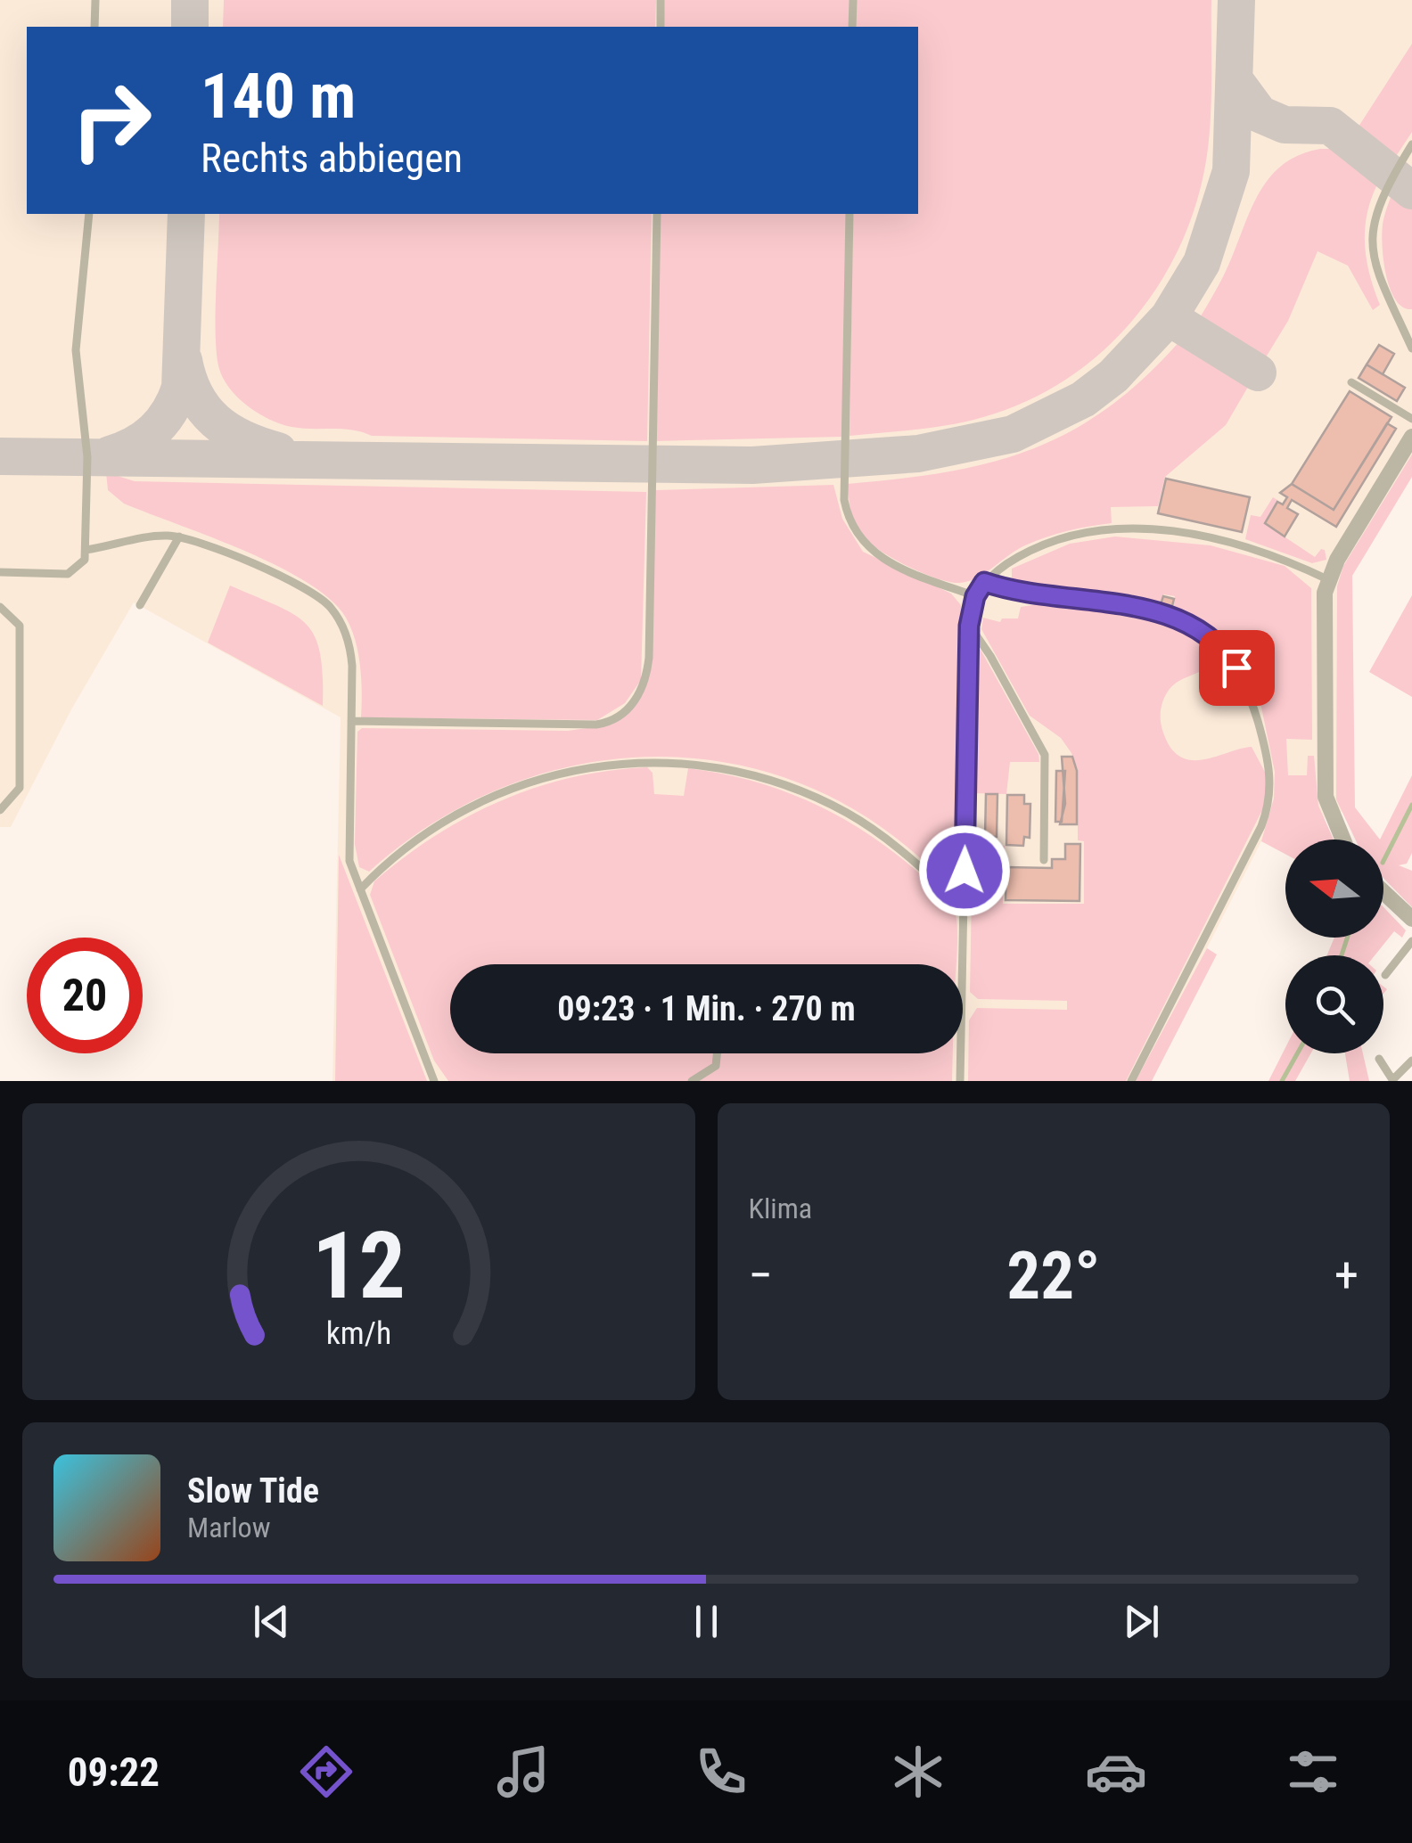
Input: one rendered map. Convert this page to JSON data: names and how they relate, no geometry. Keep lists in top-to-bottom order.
{
  "north": "left",
  "page": {
    "turn": ["140 m", "Rechts abbiegen"],
    "limit": "20",
    "trip": "09:23 · 1 Min. · 270 m",
    "tile": "Klima",
    "heat": ["−", "22°", "+"],
    "song": ["Slow Tide", "Marlow"],
    "tabs": "09:22",
    "gauge": ["12", "km/h"]
  }
}
